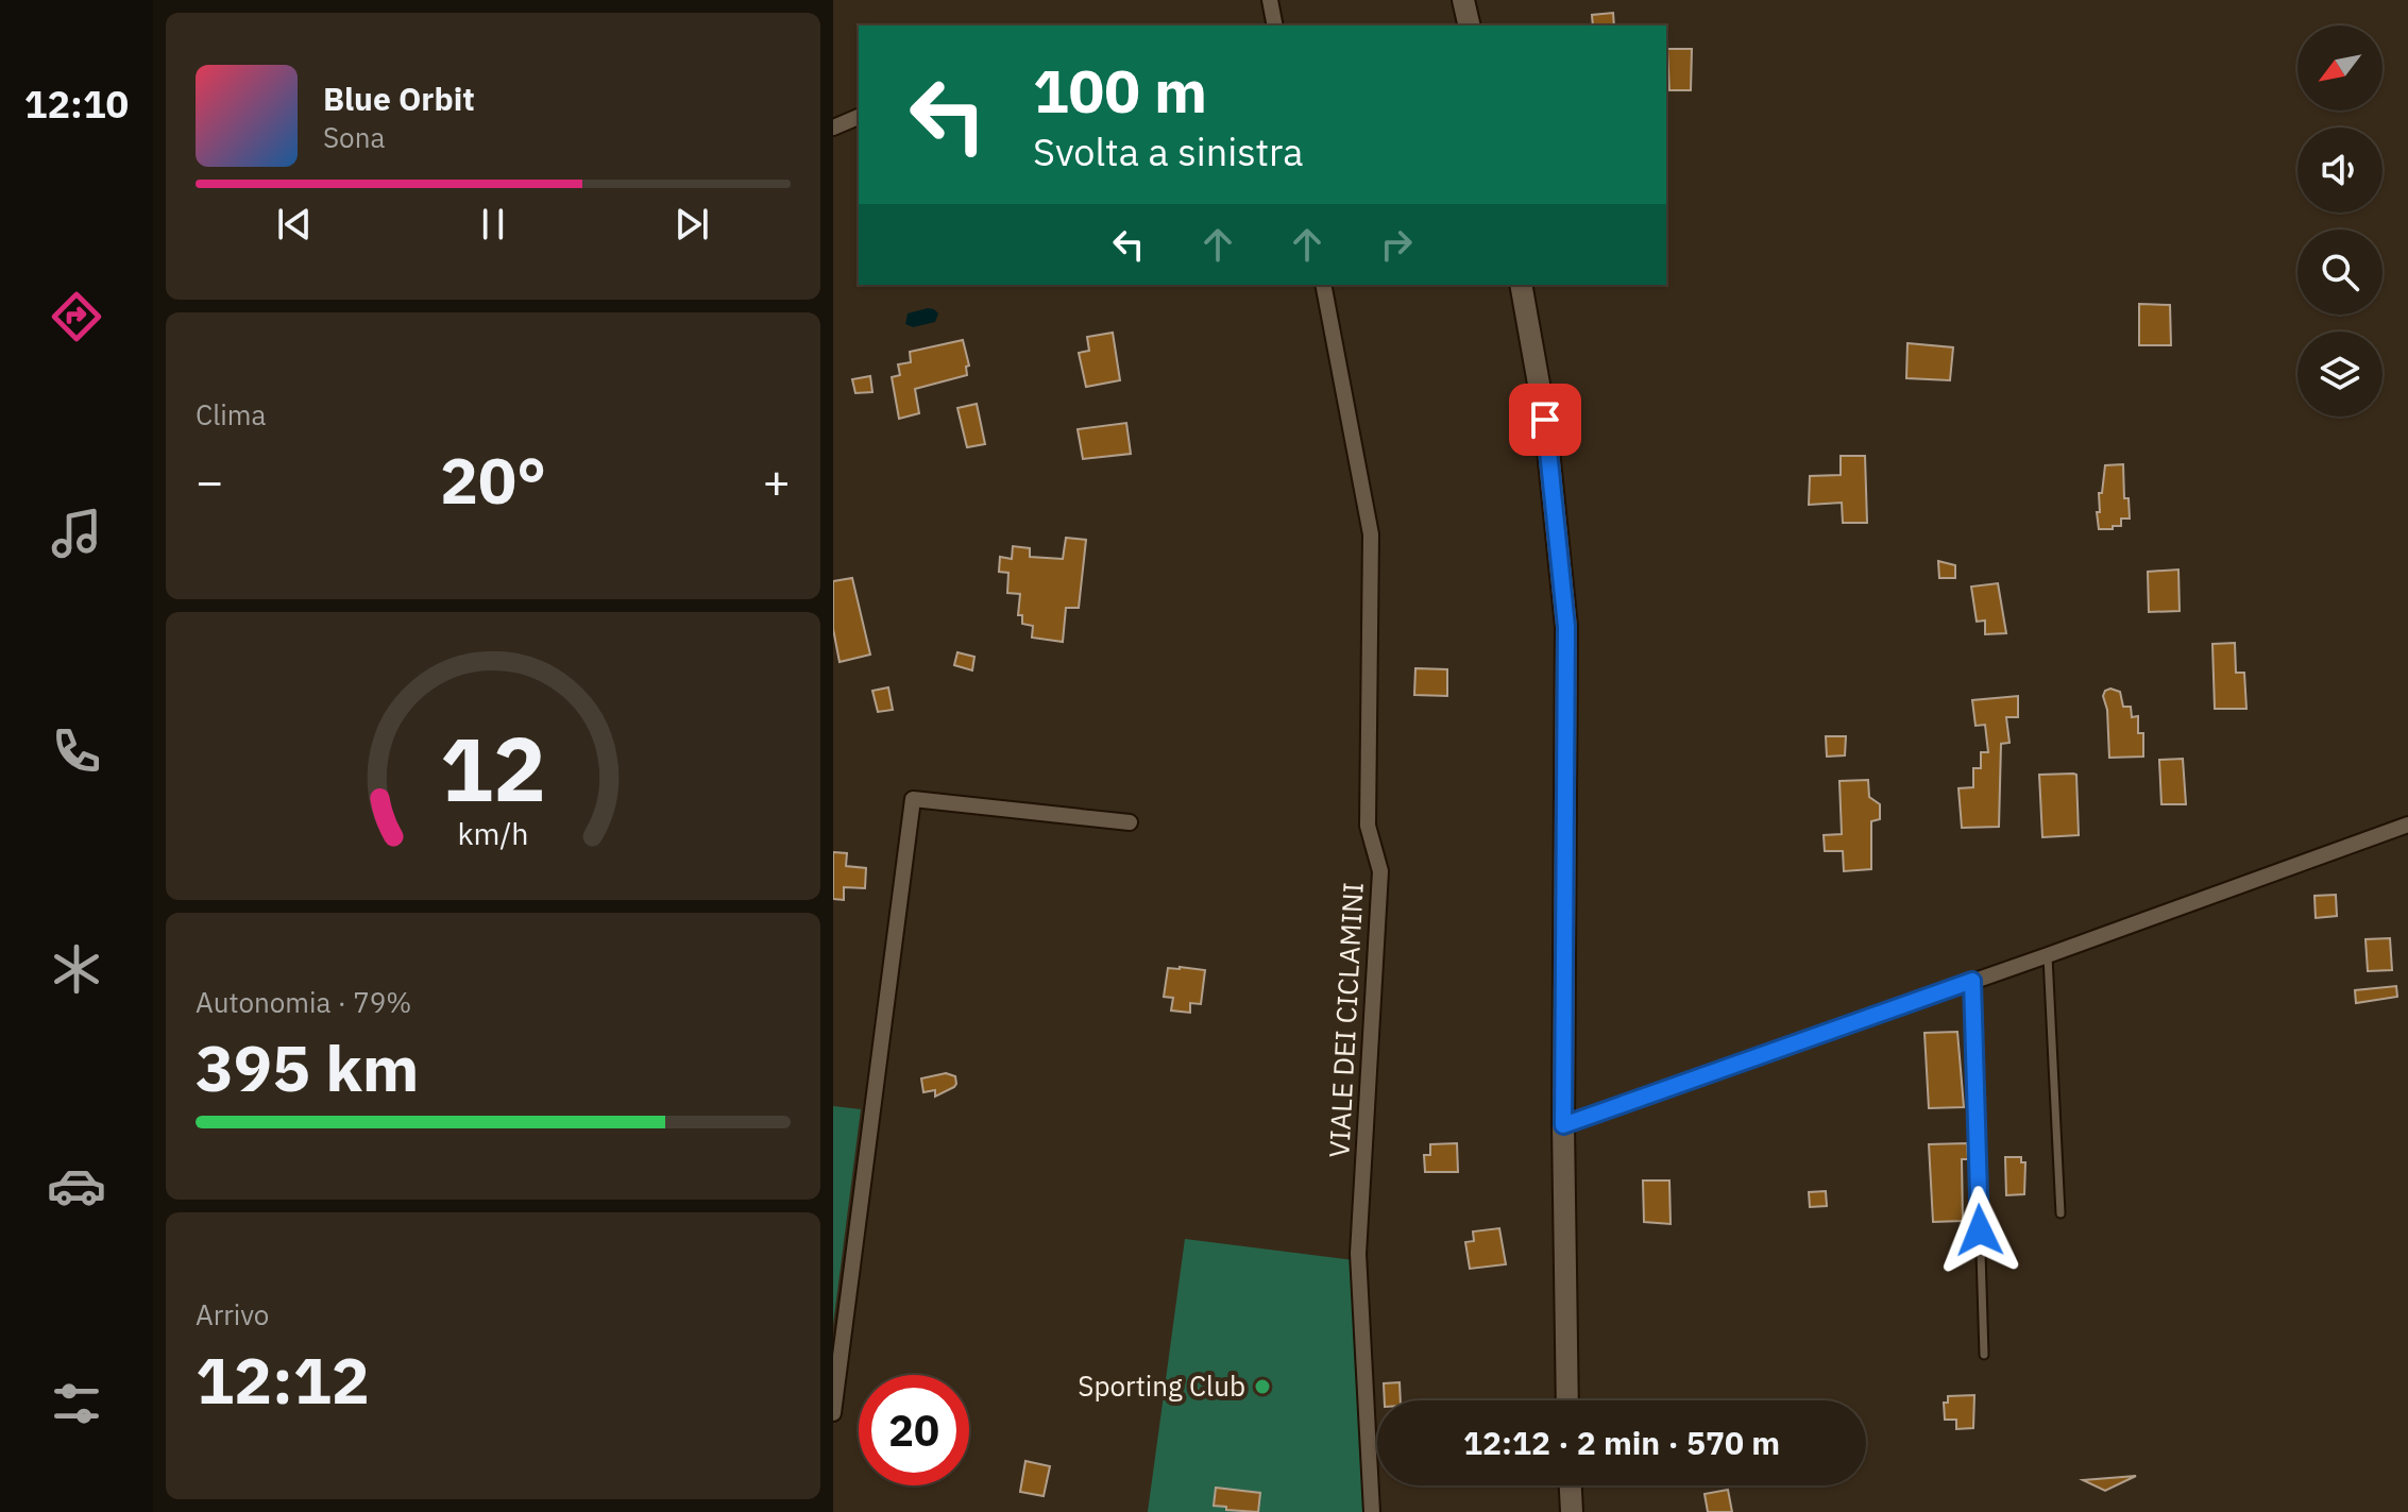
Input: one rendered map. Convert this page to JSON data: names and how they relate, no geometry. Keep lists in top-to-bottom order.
{
  "streets": {
    "street": ["VIALE DEI CICLAMINI"]
  },
  "places": ["Sporting Club"],
  "north": "bottom left",
  "page": {
    "tabs": "12:10",
    "turn": ["100 m", "Svolta a sinistra"],
    "song": ["Blue Orbit", "Sona"],
    "tile": [
      "Clima",
      ["Autonomia · 79%", "395 km"],
      ["Arrivo", "12:12"]
    ],
    "heat": ["−", "20°", "+"],
    "limit": "20",
    "trip": "12:12 · 2 min · 570 m",
    "gauge": ["12", "km/h"]
  }
}
